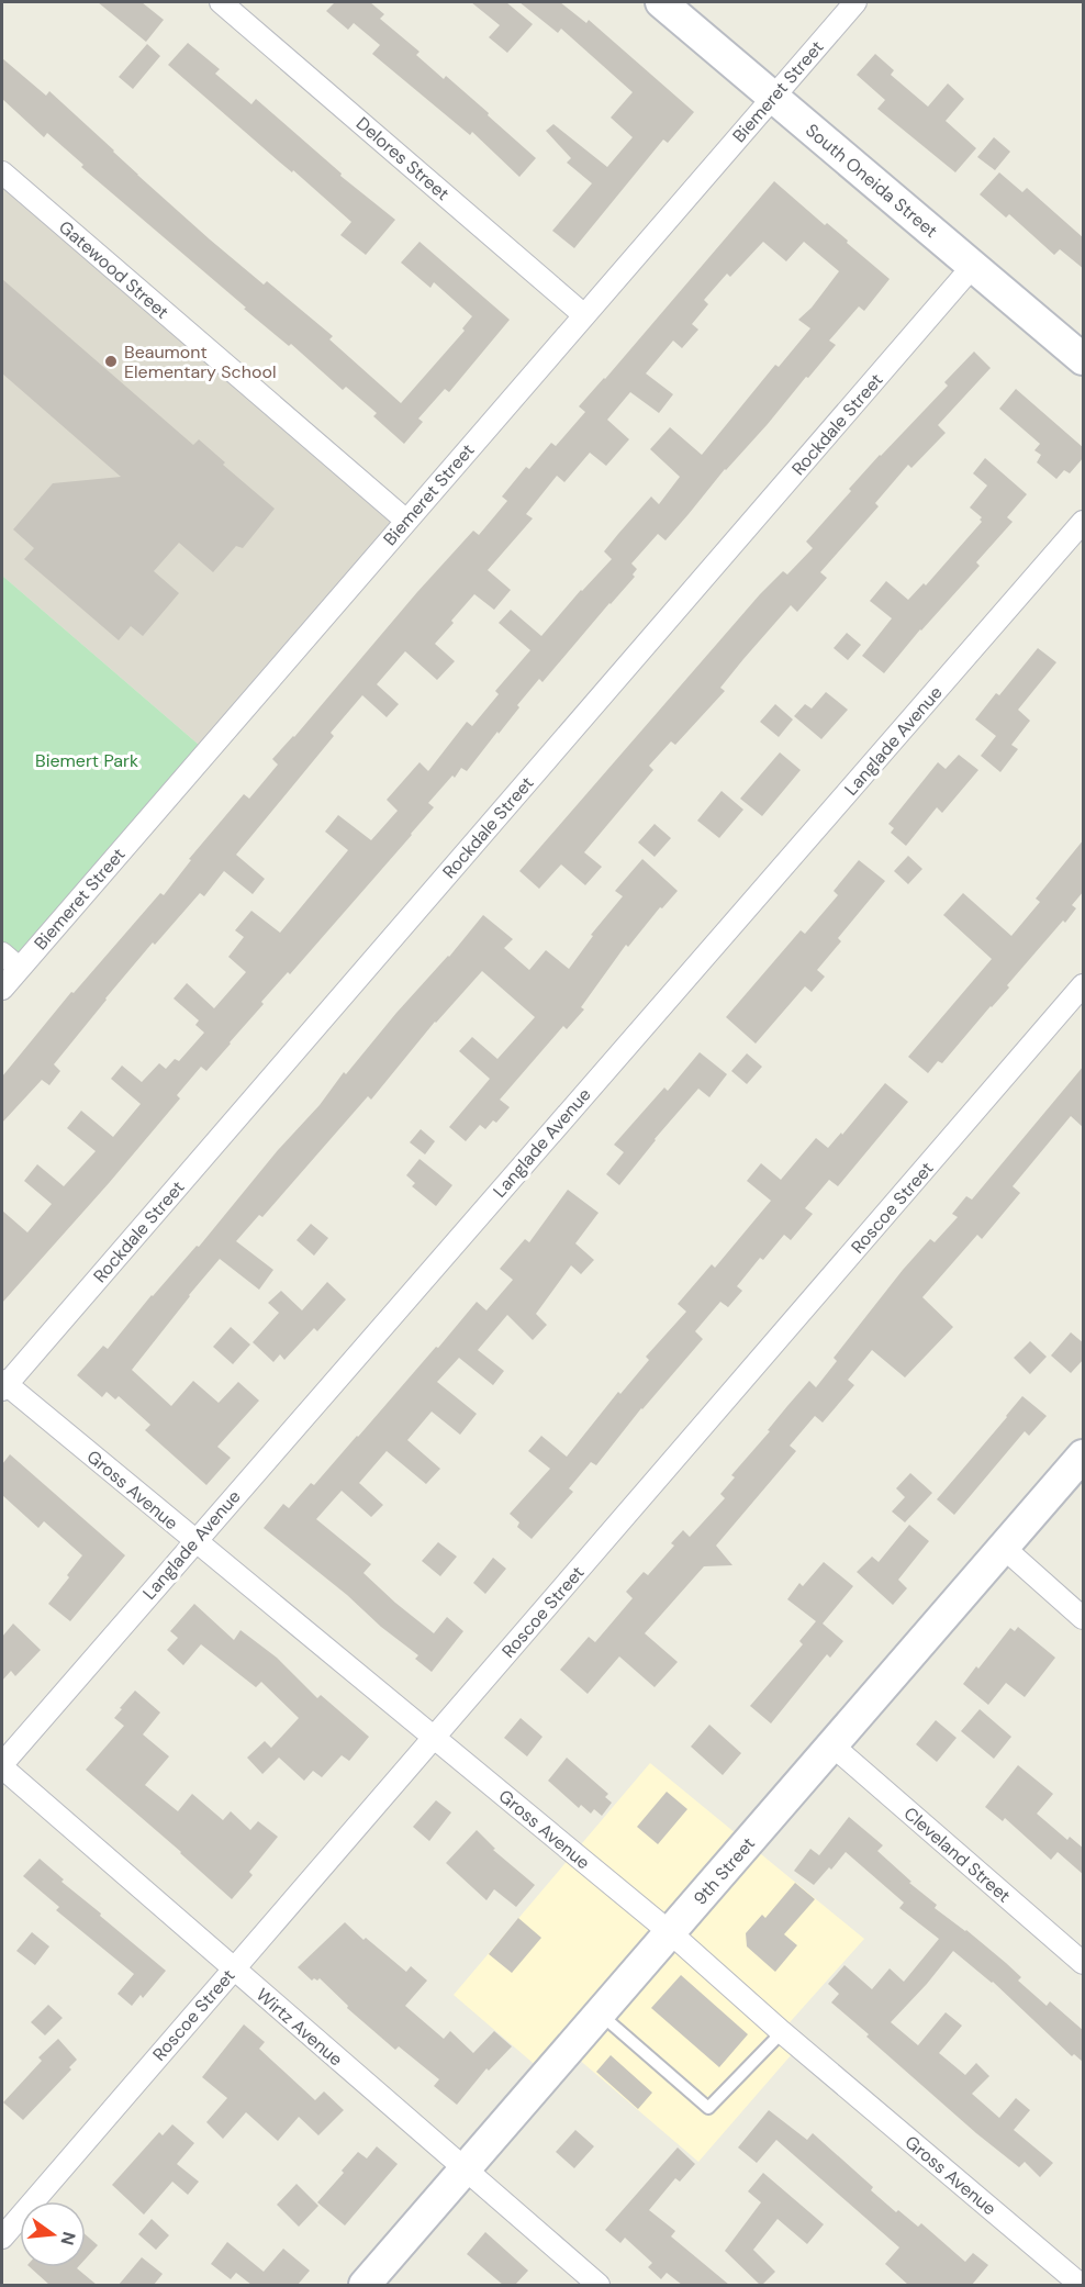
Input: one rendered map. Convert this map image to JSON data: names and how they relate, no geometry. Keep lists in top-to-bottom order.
{
  "streets": {
    "street": [
      "Biemeret Street",
      "Delores Street",
      "South Oneida Street",
      "Gatewood Street",
      "Rockdale Street",
      "Langlade Avenue",
      "Roscoe Street",
      "Gross Avenue",
      "Cleveland Street",
      "9th Street",
      "Wirtz Avenue"
    ]
  },
  "crossings": [
    ["Biemeret Street", "Delores Street"],
    ["Biemeret Street", "South Oneida Street"],
    ["Biemeret Street", "Gatewood Street"],
    ["South Oneida Street", "Rockdale Street"],
    ["Rockdale Street", "Gross Avenue"],
    ["Langlade Avenue", "Gross Avenue"],
    ["Langlade Avenue", "Wirtz Avenue"],
    ["Roscoe Street", "Gross Avenue"],
    ["Roscoe Street", "Wirtz Avenue"],
    ["Gross Avenue", "9th Street"],
    ["Cleveland Street", "9th Street"],
    ["9th Street", "Wirtz Avenue"]
  ],
  "parks": ["Biemert Park"],
  "places": ["Beaumont Elementary School"],
  "north": "right"
}
